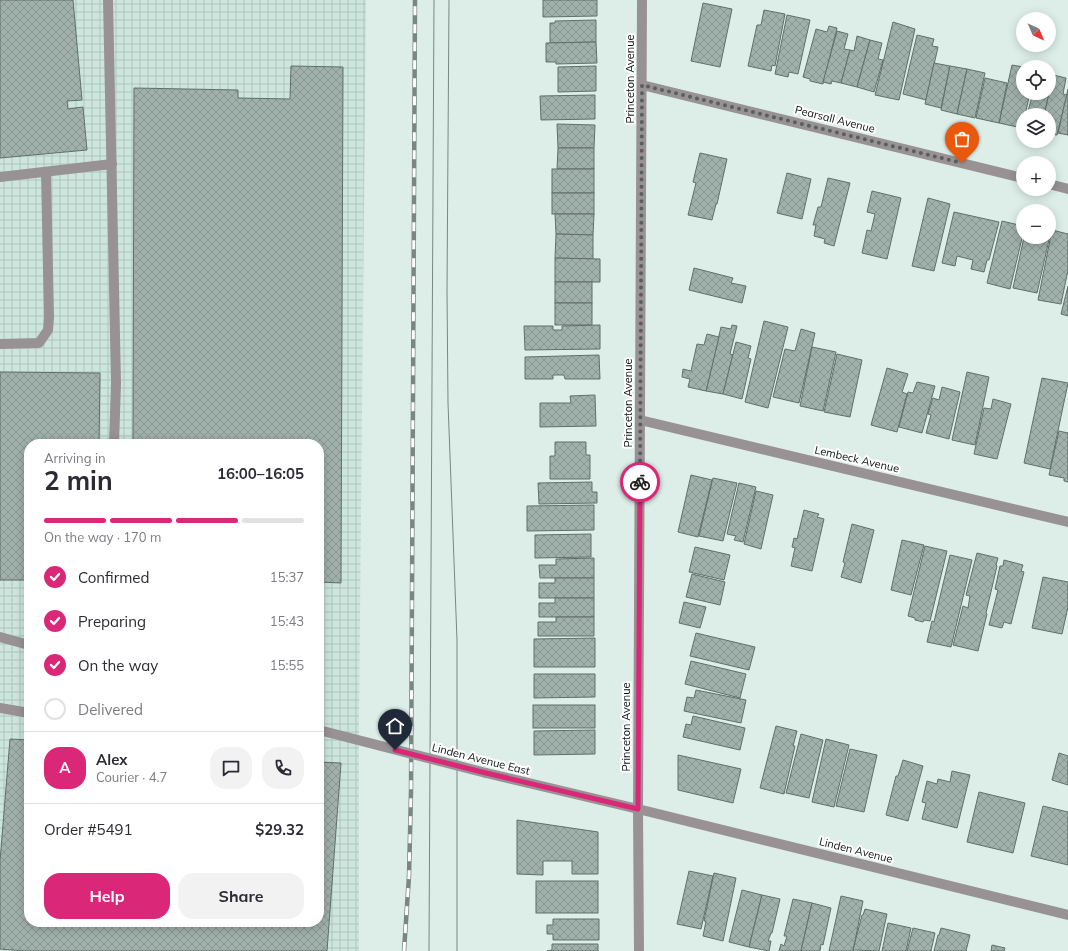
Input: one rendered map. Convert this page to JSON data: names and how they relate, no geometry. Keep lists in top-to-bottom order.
{
  "streets": {
    "street": [
      "Princeton Avenue",
      "Pearsall Avenue",
      "Lembeck Avenue",
      "Linden Avenue East",
      "Linden Avenue"
    ]
  },
  "crossings": [
    ["Princeton Avenue", "Pearsall Avenue"],
    ["Princeton Avenue", "Lembeck Avenue"],
    ["Princeton Avenue", "Linden Avenue East"],
    ["Princeton Avenue", "Linden Avenue"],
    ["Linden Avenue East", "Linden Avenue"]
  ],
  "north": "bottom right",
  "page": {
    "map_buttons": ["+", "−"],
    "heading": ["2 min", "Arriving in", "16:00–16:05"],
    "panel": [
      "Alex",
      "Courier · 4.7",
      "Order #5491",
      "$29.32"
    ],
    "bar": "On the way · 170 m",
    "list": [
      ["Confirmed", "15:37"],
      ["Preparing", "15:43"],
      ["On the way", "15:55"],
      "Delivered"
    ],
    "round": "A",
    "buttons": ["Help", "Share"]
  }
}
